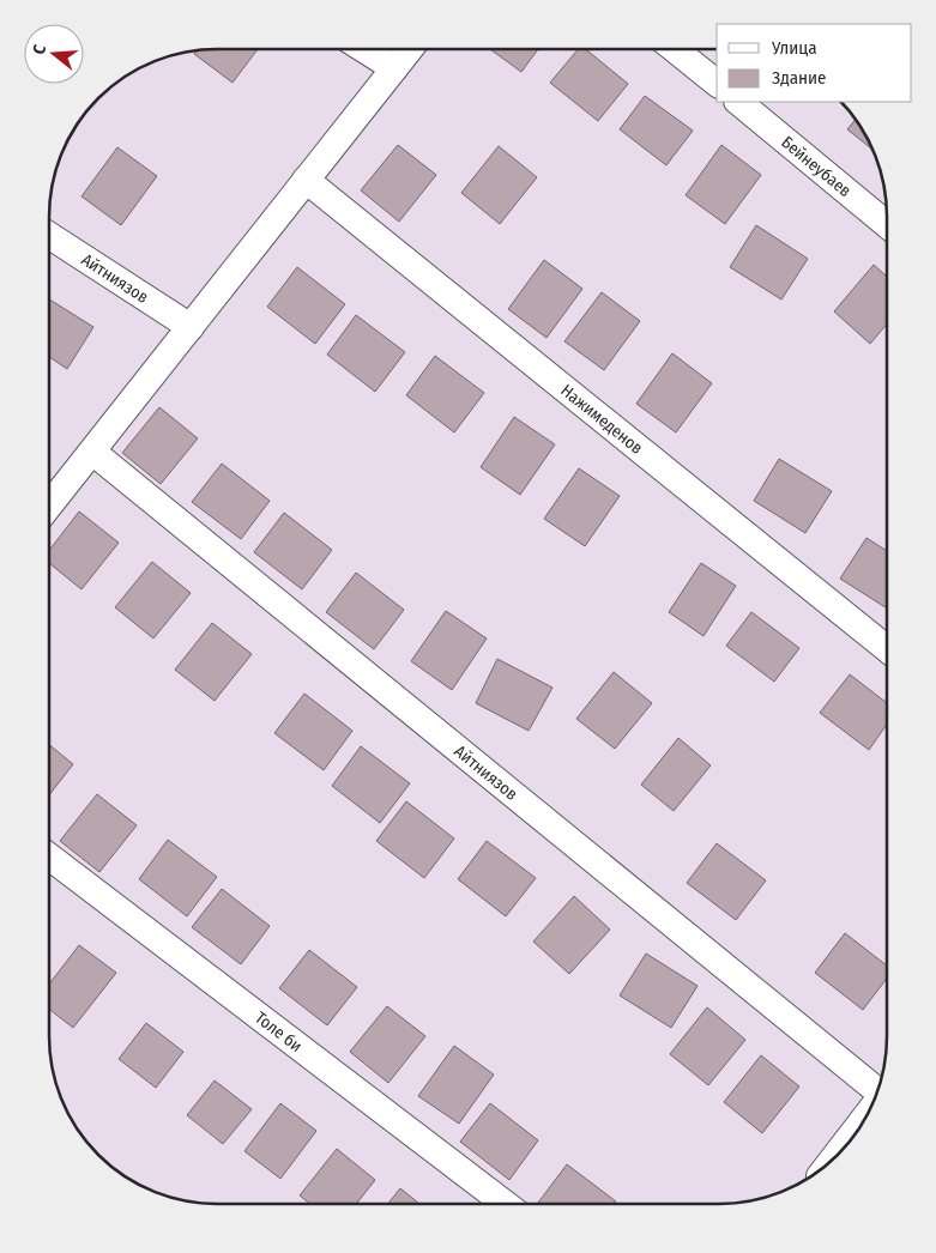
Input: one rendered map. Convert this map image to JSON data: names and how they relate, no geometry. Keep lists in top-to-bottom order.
{
  "streets": {
    "street": [
      "Бейнеубаев",
      "Айтниязов",
      "Нажимеденов",
      "Толе би"
    ]
  },
  "legend": ["Улица", "Здание"],
  "north": "left"
}
